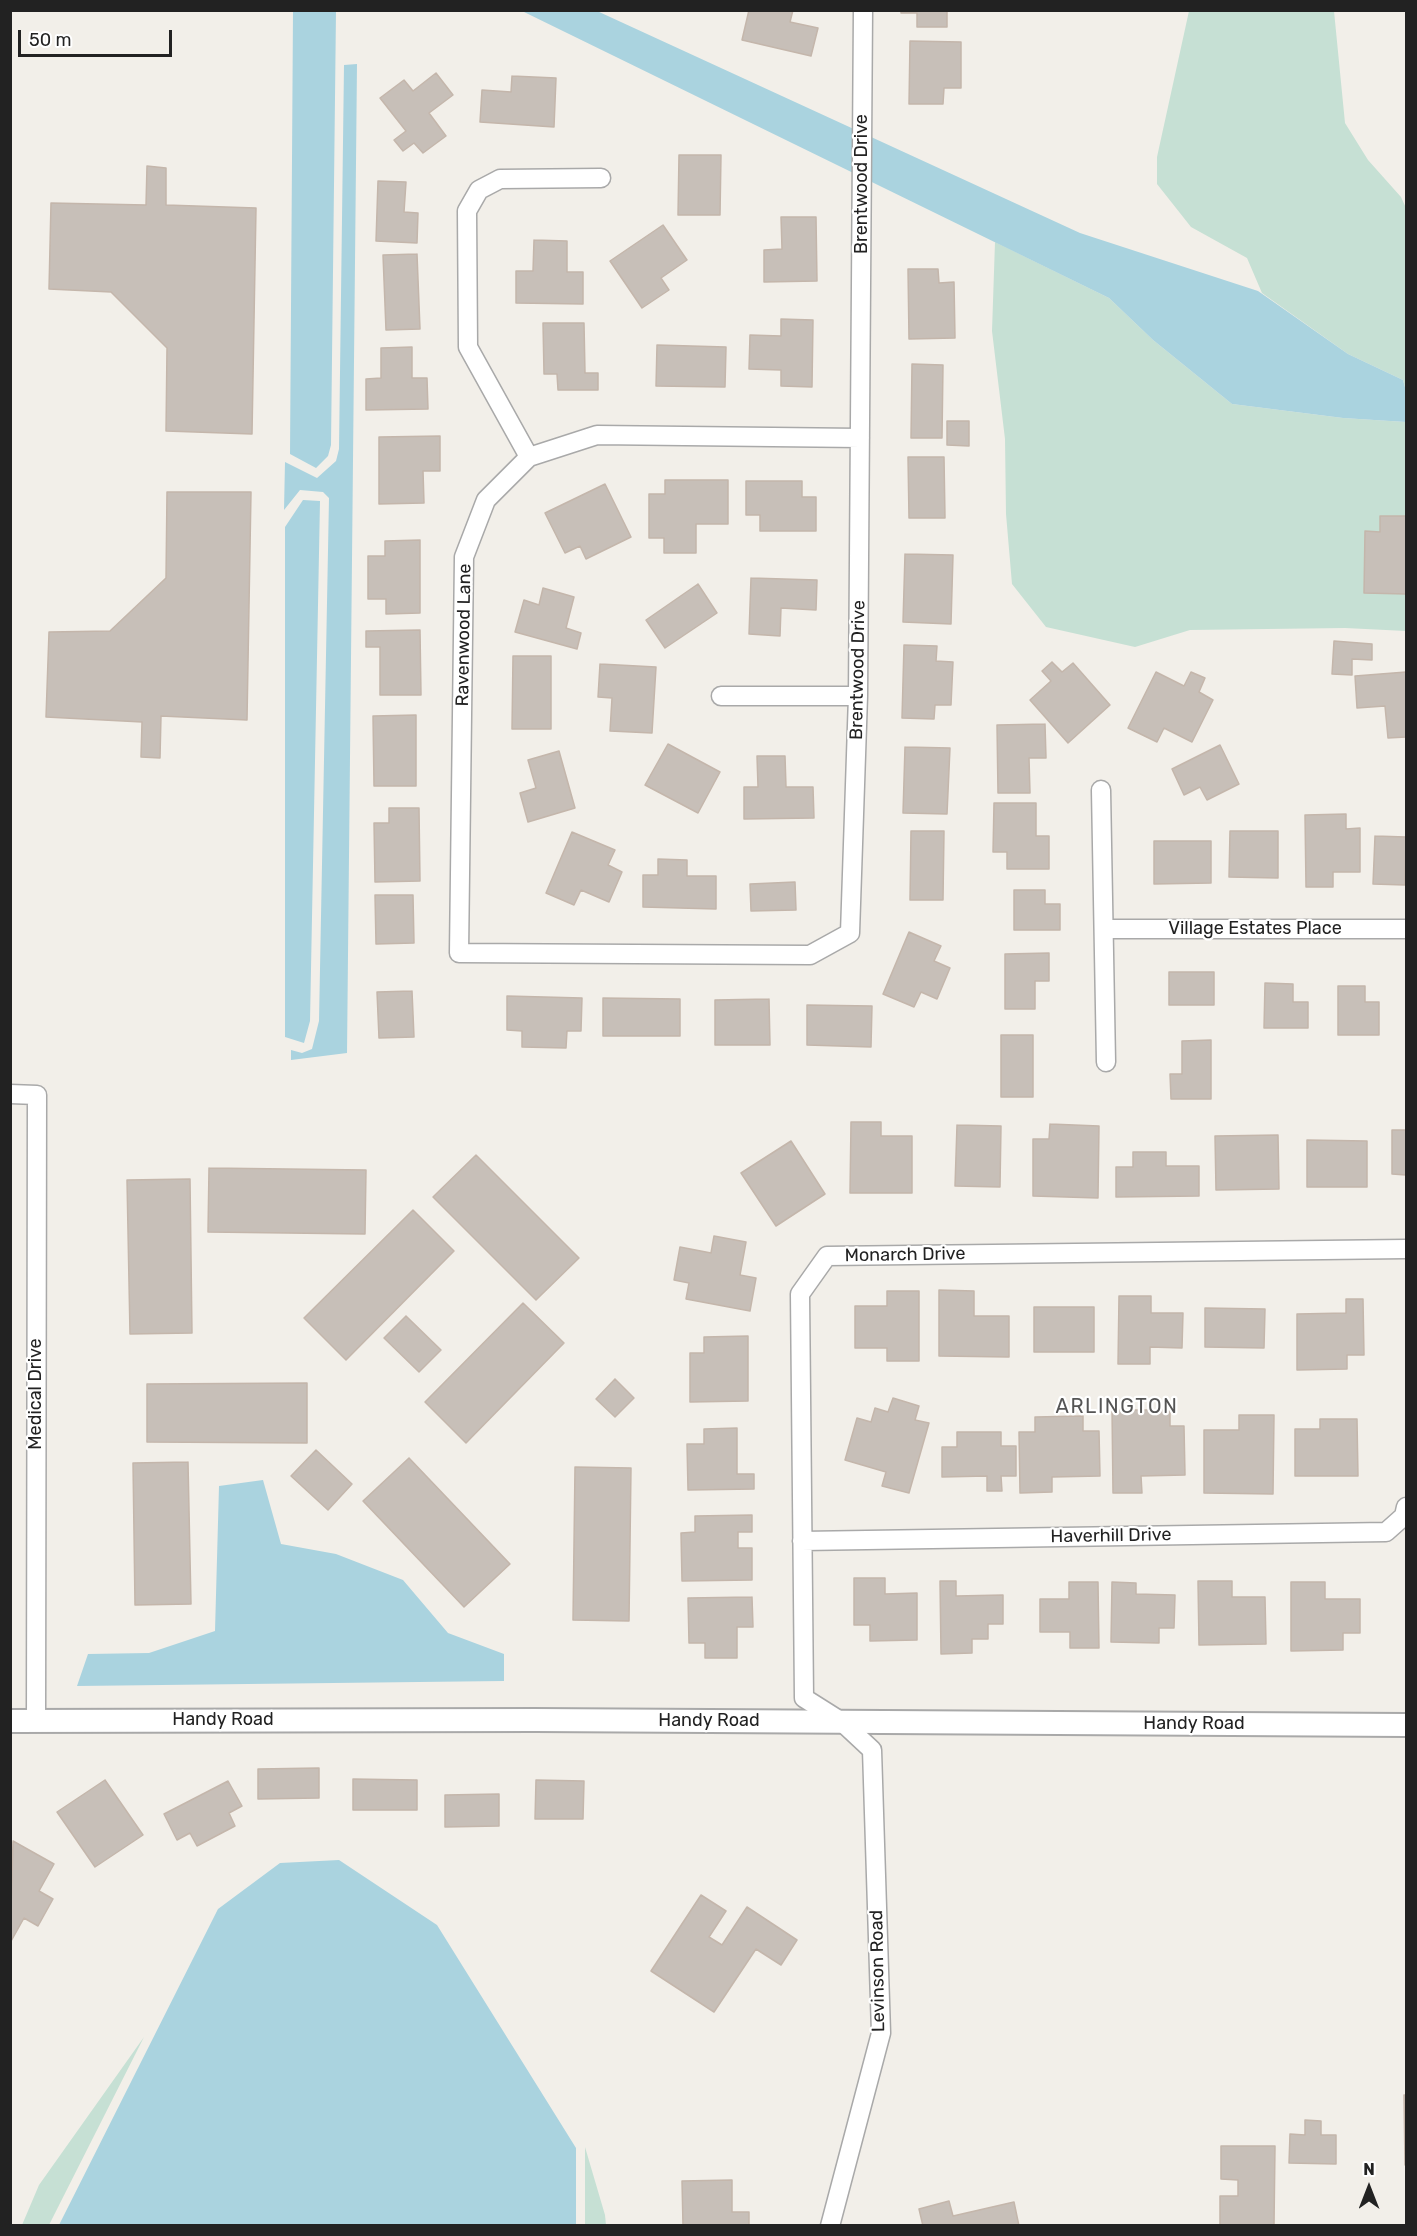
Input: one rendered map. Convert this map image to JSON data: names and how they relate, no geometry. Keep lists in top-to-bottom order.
{
  "streets": {
    "street": [
      "Brentwood Drive",
      "Ravenwood Lane",
      "Village Estates Place",
      "Monarch Drive",
      "Medical Drive",
      "Haverhill Drive",
      "Handy Road",
      "Levinson Road"
    ]
  },
  "crossings": [
    ["Brentwood Drive", "Ravenwood Lane"],
    ["Monarch Drive", "Haverhill Drive"],
    ["Monarch Drive", "Handy Road"],
    ["Monarch Drive", "Levinson Road"],
    ["Medical Drive", "Handy Road"],
    ["Handy Road", "Levinson Road"]
  ],
  "districts": ["ARLINGTON"],
  "scale_bar": "50 m",
  "north": "top"
}
